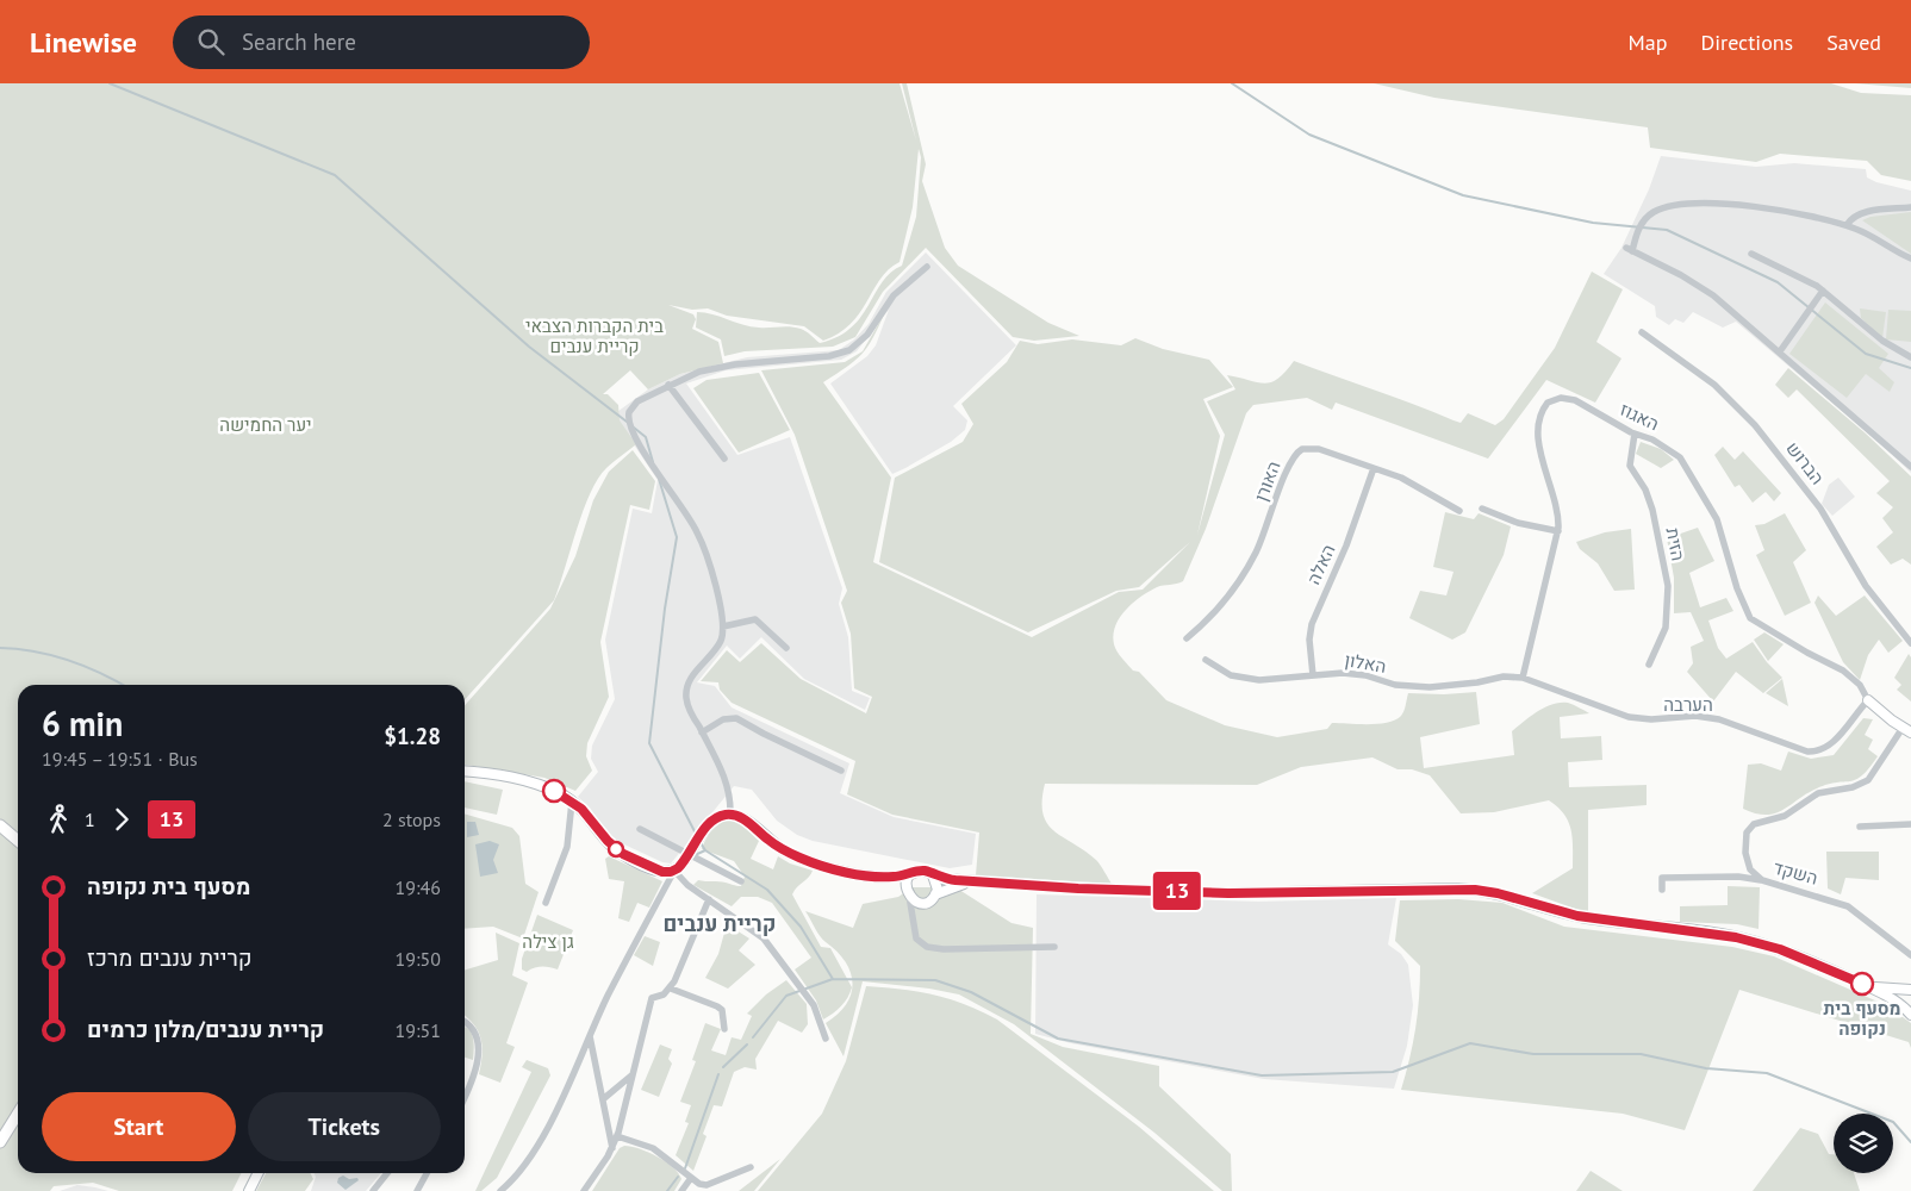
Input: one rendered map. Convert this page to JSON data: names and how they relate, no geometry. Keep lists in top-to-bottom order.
{
  "streets": {
    "street": [
      "האגוז",
      "הברוש",
      "האורן",
      "הזית",
      "האלה",
      "האלון",
      "הערבה",
      "השקד"
    ]
  },
  "crossings": [
    ["האגוז", "הזית"],
    ["האגוז", "האלון"],
    ["האגוז", "הערבה"],
    ["האורן", "האלה"],
    ["האלה", "האלון"],
    ["האלון", "הערבה"]
  ],
  "districts": ["קריית ענבים"],
  "parks": ["בית הקברות הצבאי קריית ענבים", "יער החמישה", "גן צילה"],
  "places": ["מסעף בית נקופה"],
  "lines": ["bus line 13"],
  "page": {
    "header": "Linewise",
    "search": "Search here",
    "nav": ["Map", "Directions", "Saved"],
    "on_map": "13",
    "heading": ["6 min", "19:45 – 19:51 · Bus", "$1.28"],
    "legs": ["1", "13", "2 stops"],
    "list": [
      {
        "name": "מסעף בית נקופה",
        "value": "19:46"
      },
      {
        "name": "קריית ענבים מרכז",
        "value": "19:50"
      },
      {
        "name": "קריית ענבים/מלון כרמים",
        "value": "19:51"
      }
    ],
    "buttons": ["Start", "Tickets"]
  }
}
